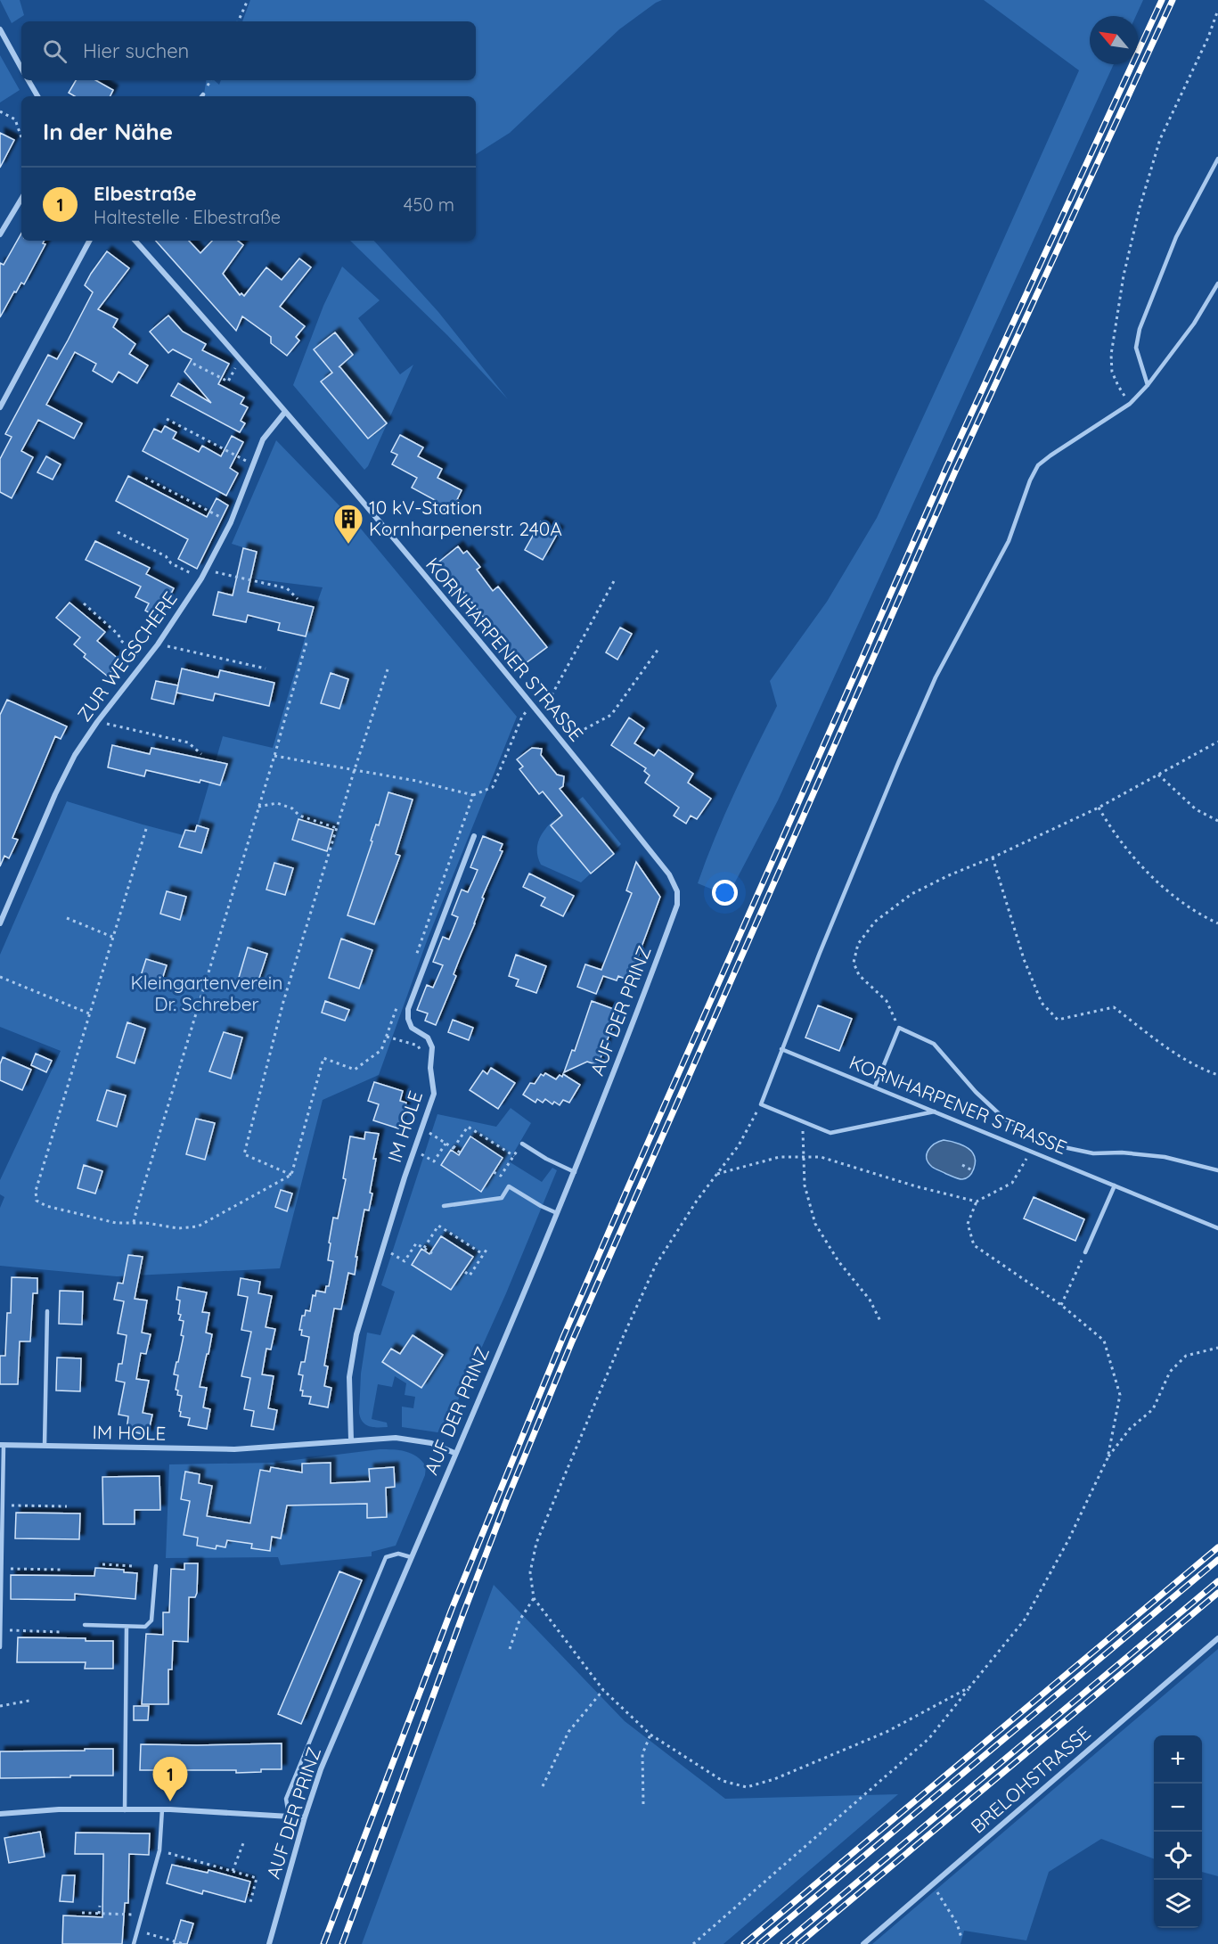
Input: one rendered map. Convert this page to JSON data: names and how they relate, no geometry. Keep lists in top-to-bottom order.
{
  "streets": {
    "street": [
      "KORNHARPENER STRASSE",
      "ZUR WEGSCHERE",
      "AUF DER PRINZ",
      "IM HOLE",
      "BRELOHSTRASSE"
    ]
  },
  "crossings": [
    ["KORNHARPENER STRASSE", "ZUR WEGSCHERE"],
    ["KORNHARPENER STRASSE", "AUF DER PRINZ"],
    ["AUF DER PRINZ", "IM HOLE"]
  ],
  "parks": ["Kleingartenverein Dr. Schreber"],
  "places": {
    "building": ["10 kV-Station Kornharpenerstr. 240A"]
  },
  "north": "top left",
  "page": {
    "search": "Hier suchen",
    "heading": "In der Nähe",
    "list": [
      {
        "mark": "1",
        "name": "Elbestraße",
        "note": "Haltestelle · Elbestraße",
        "value": "450 m"
      }
    ],
    "map_buttons": ["+", "−"],
    "pins": "1"
  }
}
